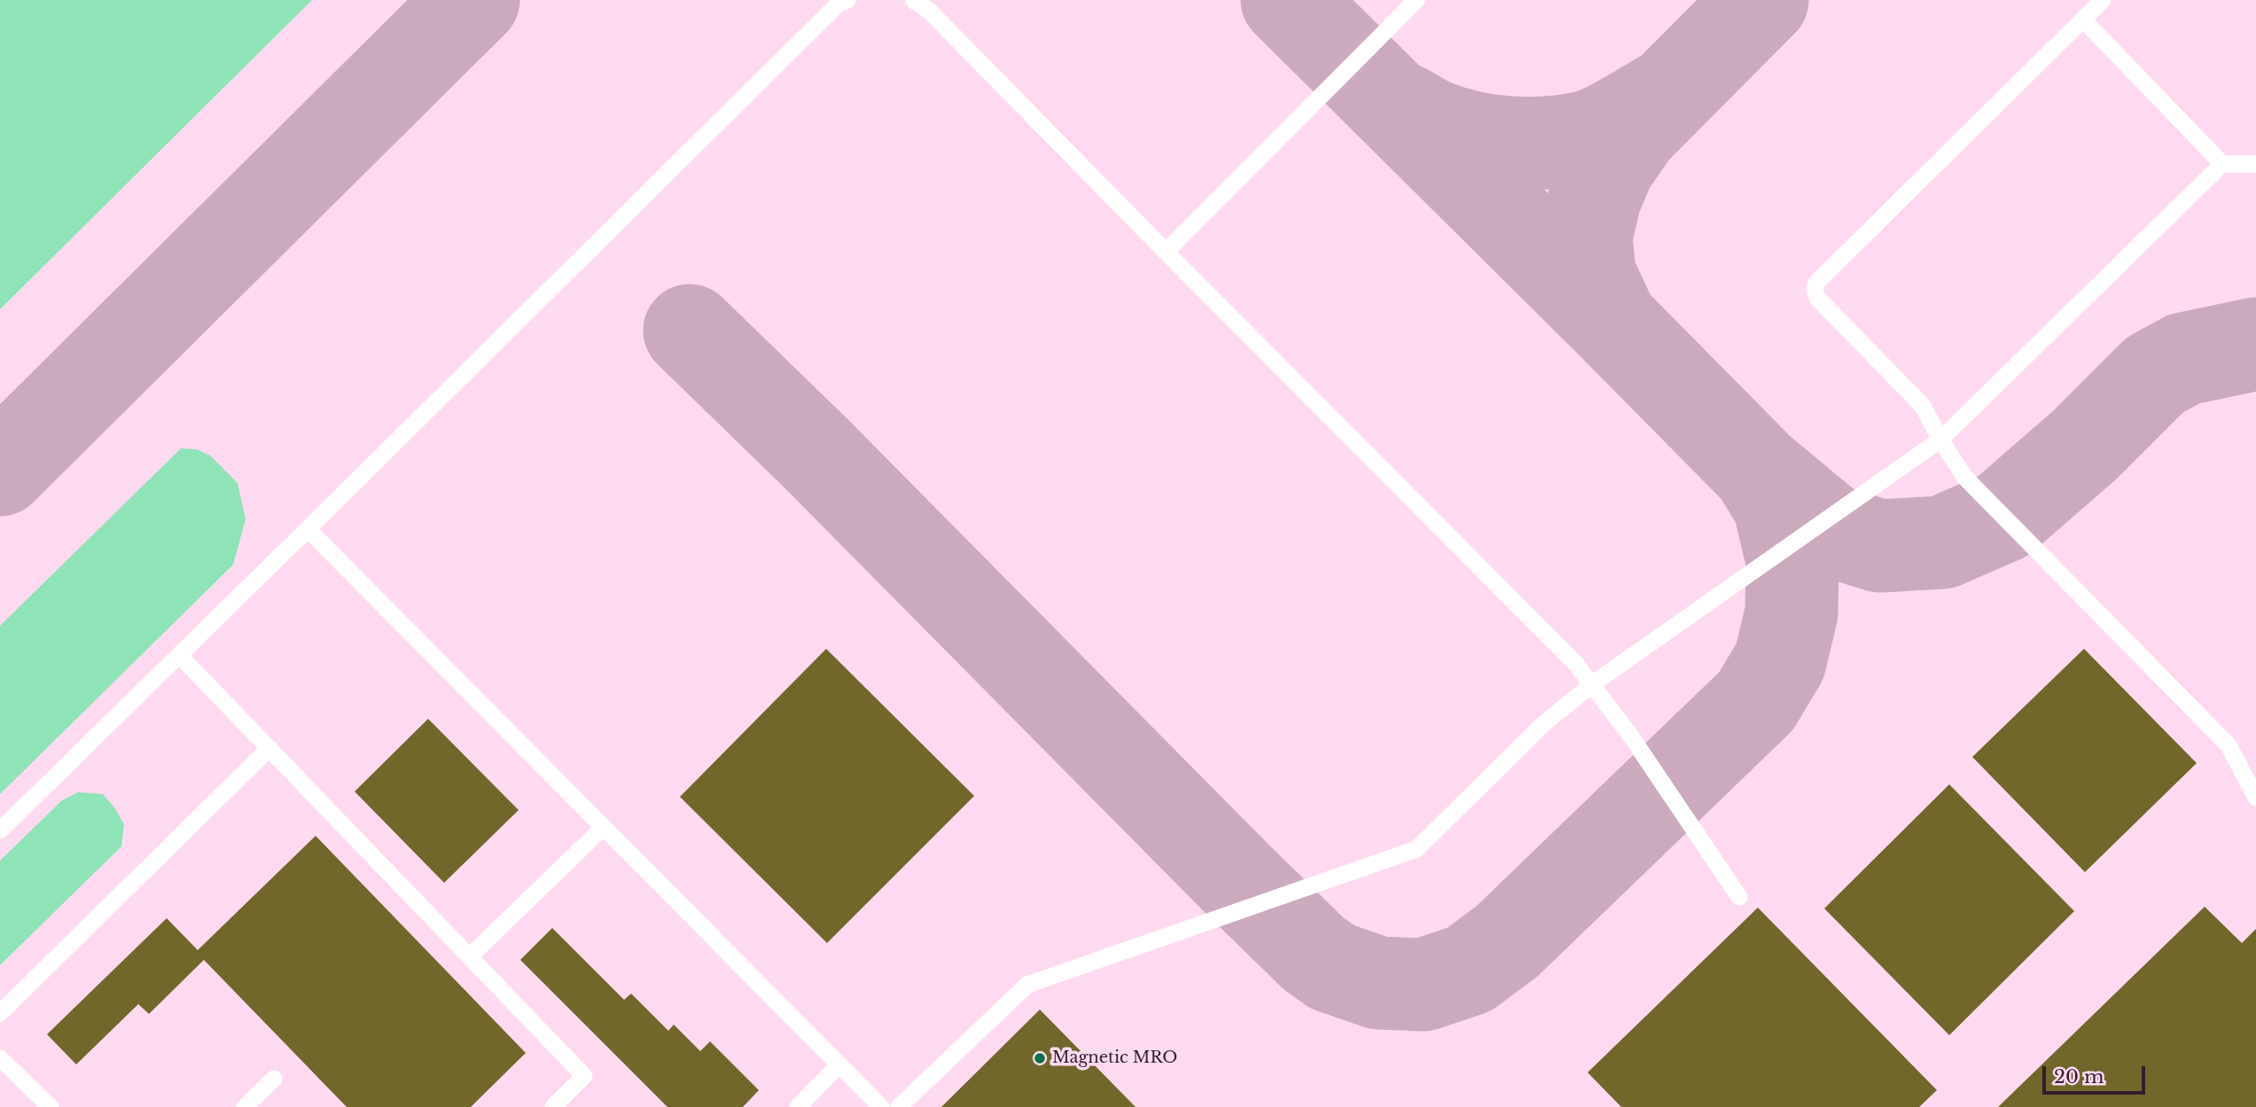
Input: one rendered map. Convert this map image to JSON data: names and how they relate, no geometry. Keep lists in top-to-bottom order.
{
  "places": ["Magnetic MRO"],
  "scale_bar": "20 m"
}
